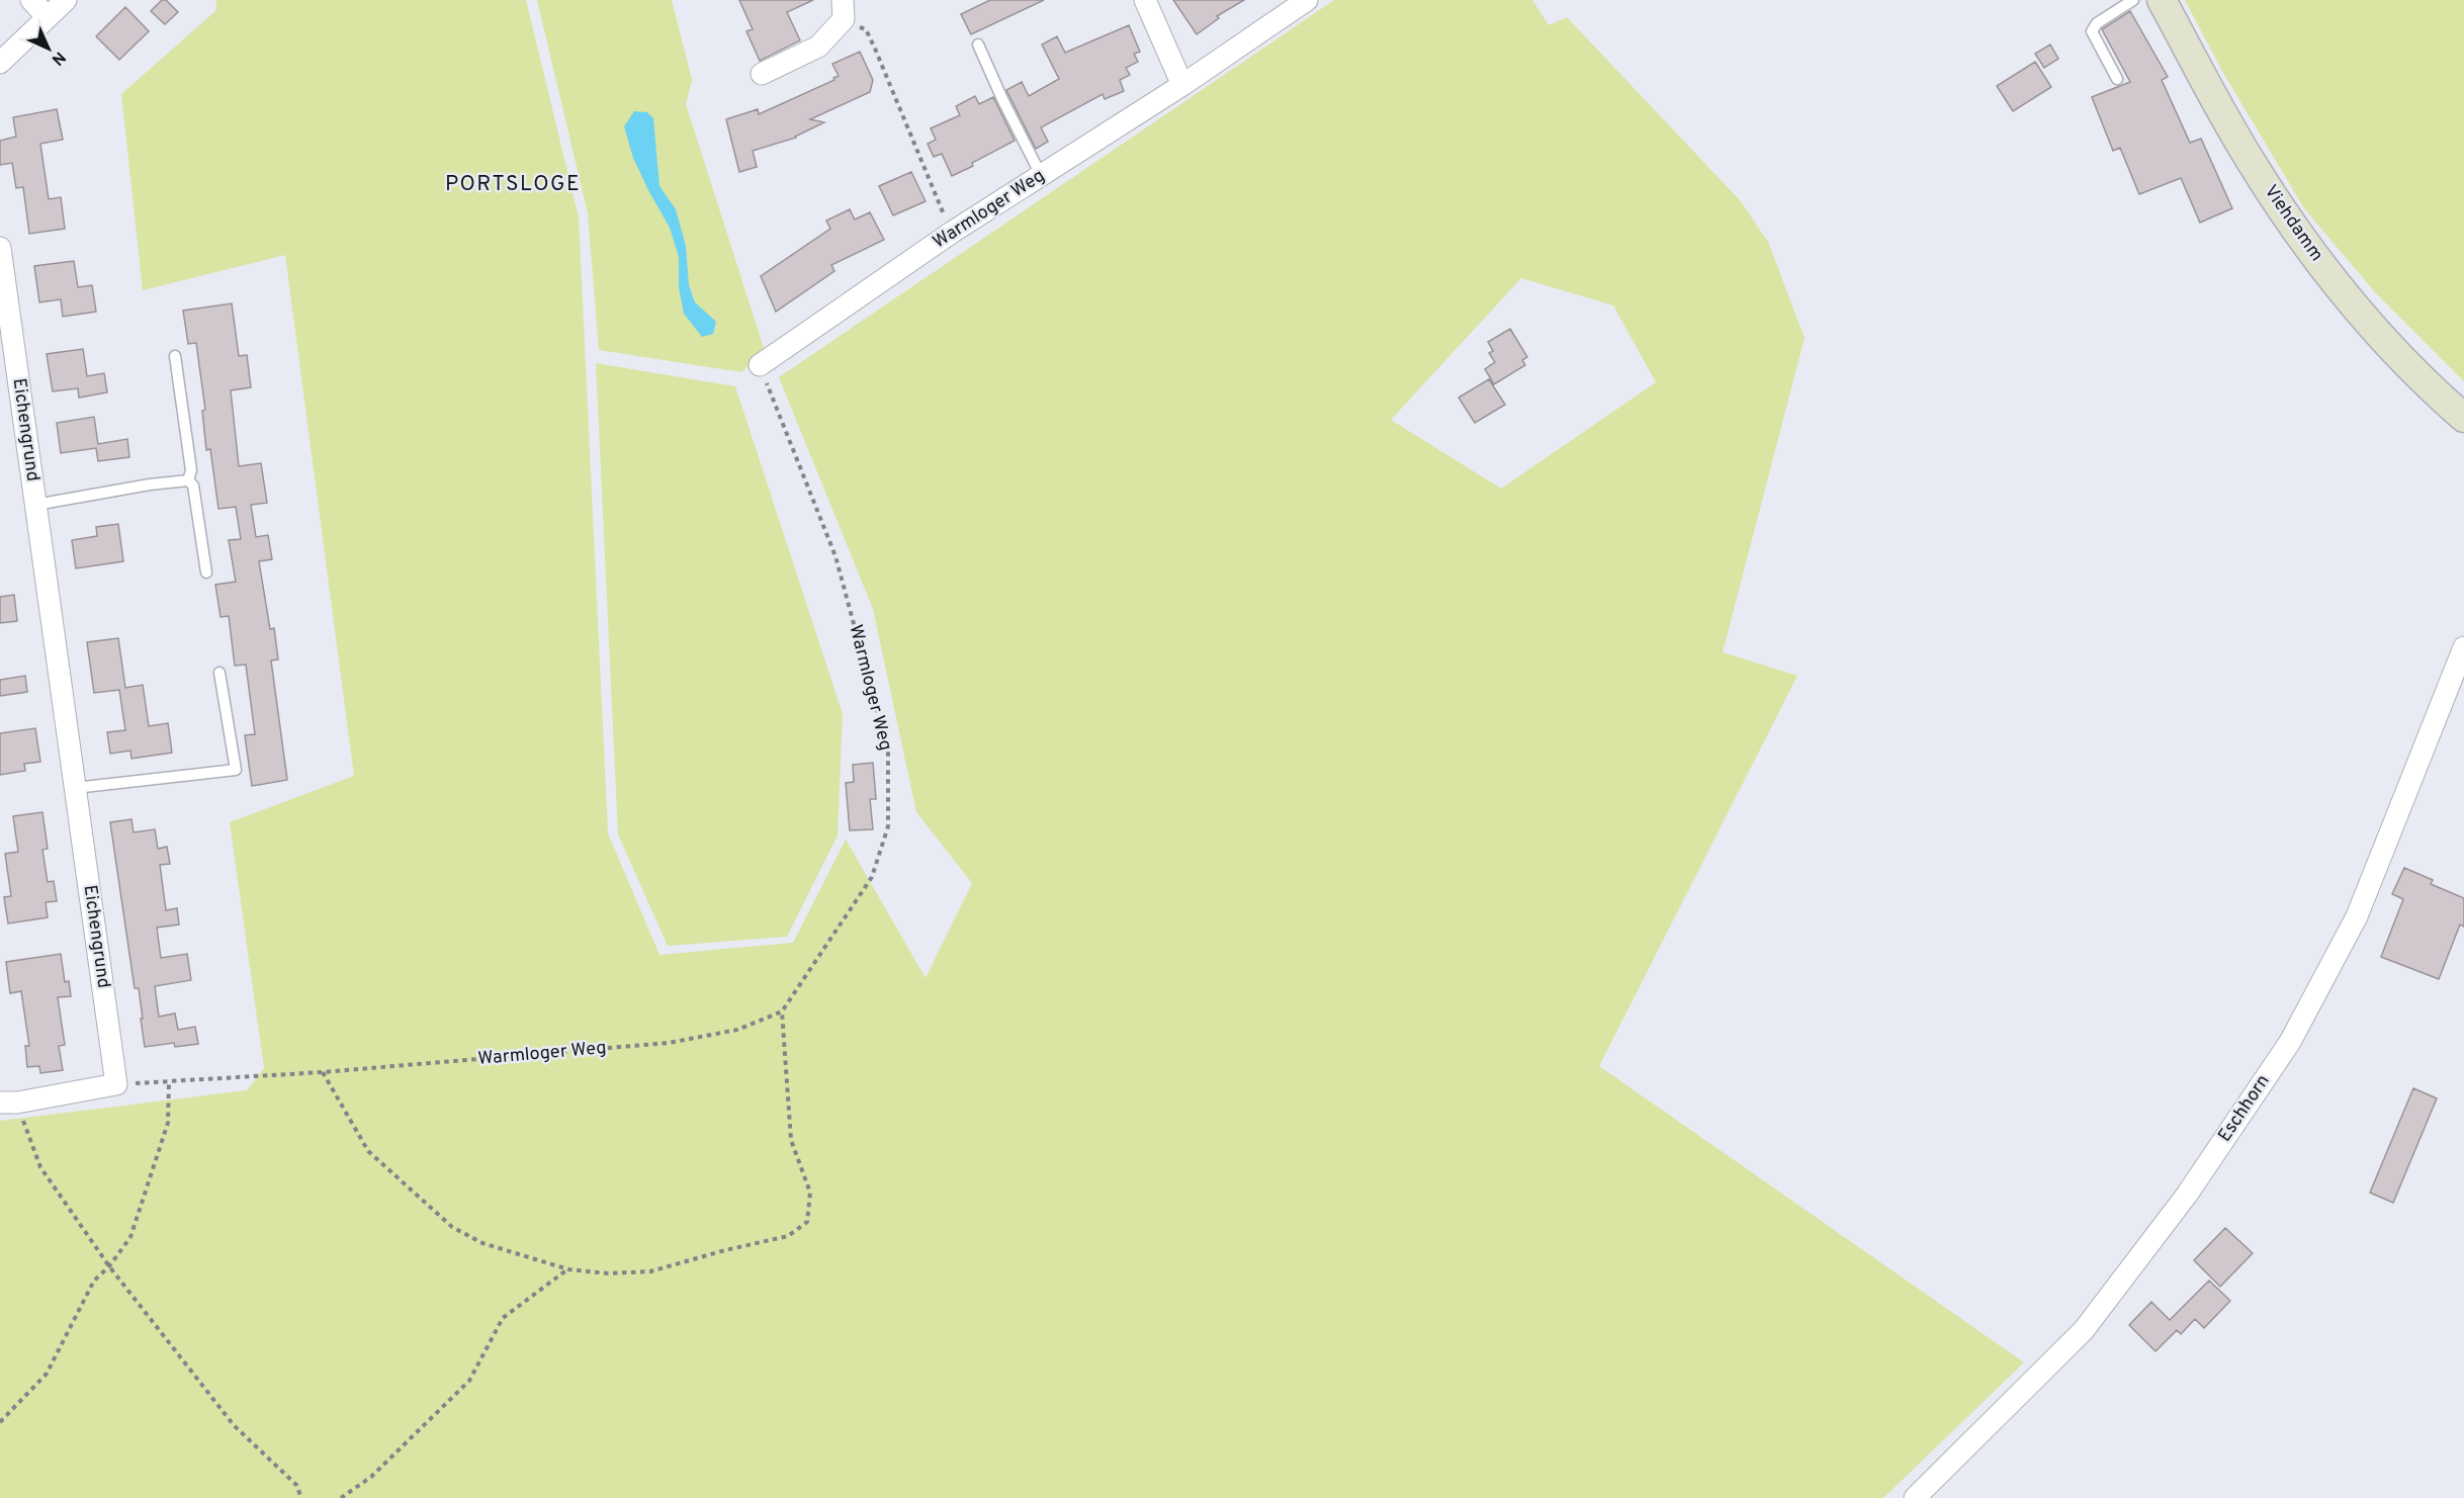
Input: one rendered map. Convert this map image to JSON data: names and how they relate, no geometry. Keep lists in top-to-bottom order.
{
  "streets": {
    "main road": ["Viehdamm"],
    "street": ["Warmloger Weg", "Eichengrund", "Eschhorn"]
  },
  "crossings": [
    ["Warmloger Weg", "Eichengrund"]
  ],
  "districts": ["PORTSLOGE"],
  "north": "bottom right"
}
